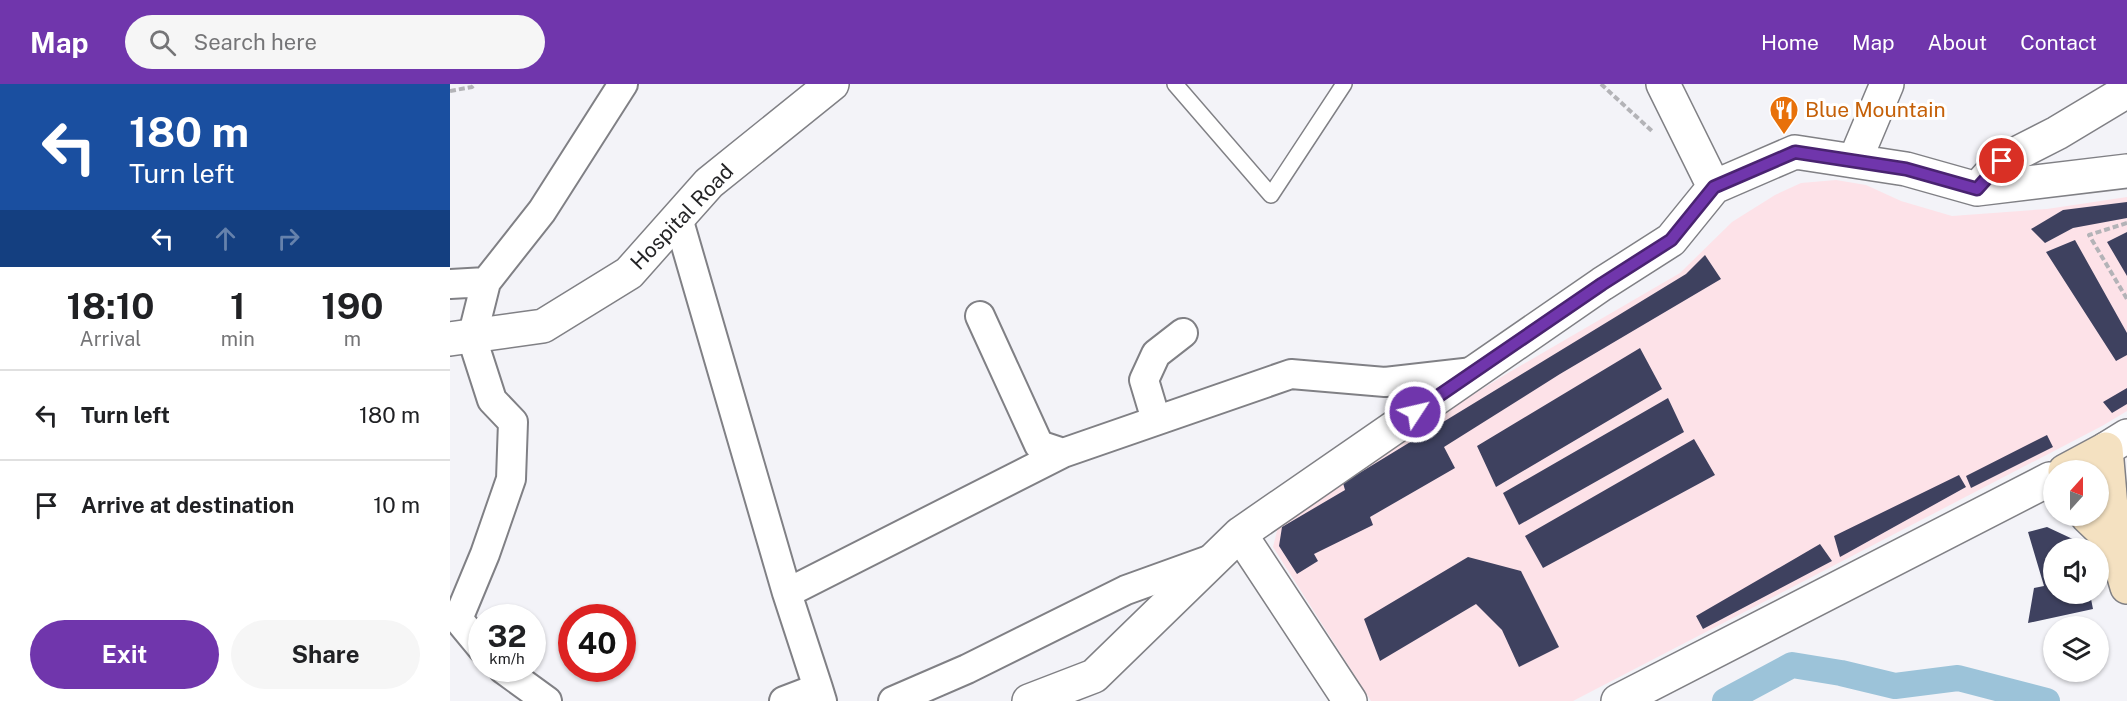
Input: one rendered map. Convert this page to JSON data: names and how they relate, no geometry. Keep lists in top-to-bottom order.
{
  "streets": {
    "street": ["Hospital Road"]
  },
  "places": {
    "restaurant": ["Blue Mountain"]
  },
  "north": "top",
  "page": {
    "header": "Map",
    "search": "Search here",
    "nav": [
      "Home",
      "Map",
      "About",
      "Contact"
    ],
    "turn": ["180 m", "Turn left"],
    "eta": [
      "18:10",
      "Arrival",
      "1",
      "min",
      "190",
      "m"
    ],
    "list": [
      {
        "name": "Turn left",
        "value": "180 m"
      },
      {
        "name": "Arrive at destination",
        "value": "10 m"
      }
    ],
    "speed": "32 km/h",
    "limit": "40",
    "buttons": ["Exit", "Share"]
  }
}
